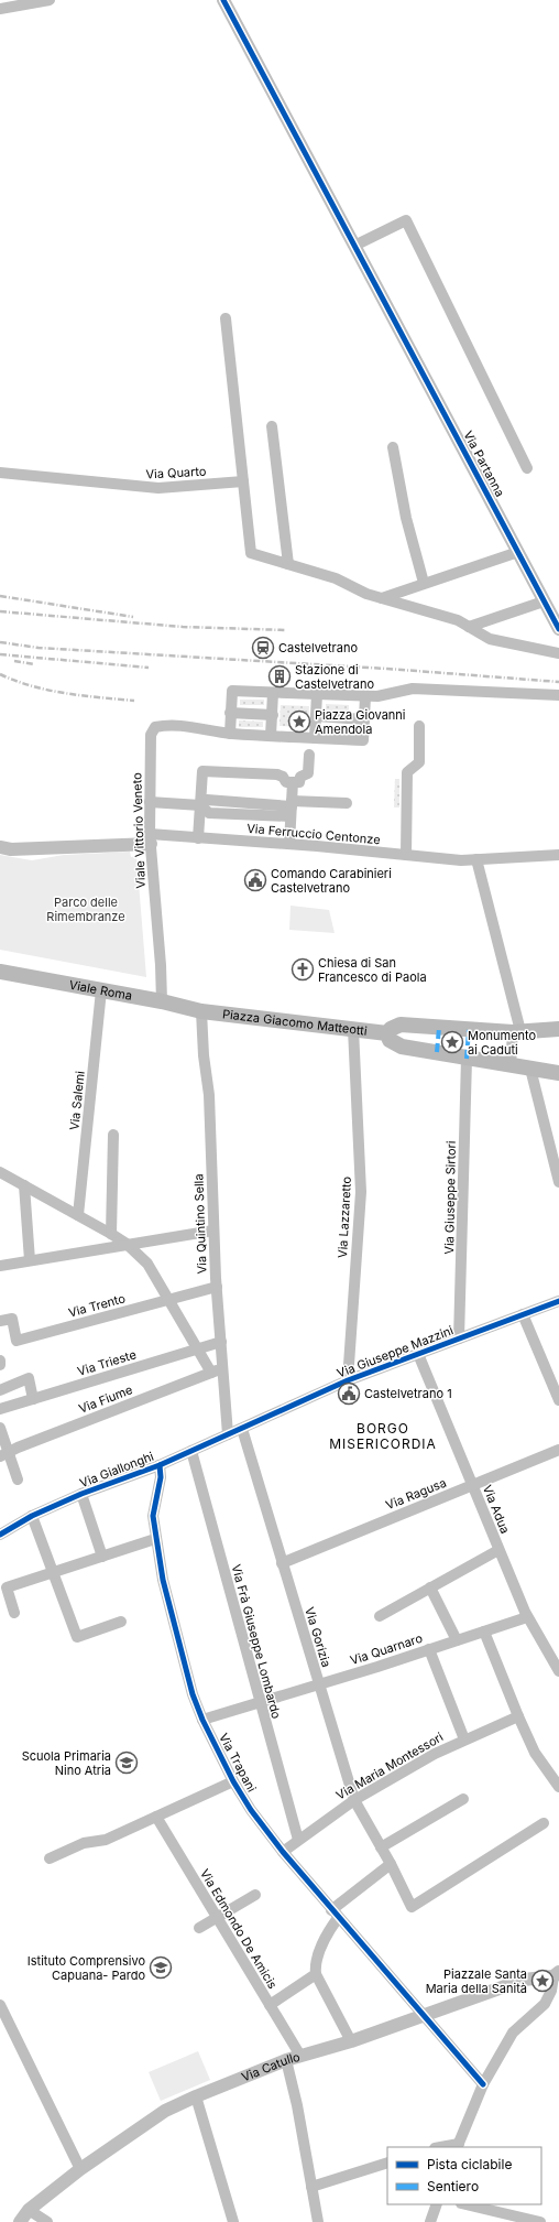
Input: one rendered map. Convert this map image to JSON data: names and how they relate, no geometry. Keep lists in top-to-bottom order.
{
  "streets": {
    "main road": ["Viale Roma", "Piazza Giacomo Matteotti"],
    "street": [
      "Via Partanna",
      "Via Quarto",
      "Viale Vittorio Veneto",
      "Via Ferruccio Centonze",
      "Via Salemi",
      "Via Giuseppe Sirtori",
      "Via Lazzaretto",
      "Via Quintino Sella",
      "Via Trento",
      "Via Giuseppe Mazzini",
      "Via Trieste",
      "Via Fiume",
      "Via Giallonghi",
      "Via Ragusa",
      "Via Adua",
      "Via Gorizia",
      "Via Frà Giuseppe Lombardo",
      "Via Quarnaro",
      "Via Trapani",
      "Via Maria Montessori",
      "Via Edmondo De Amicis",
      "Via Catullo"
    ]
  },
  "crossings": [
    ["Viale Vittorio Veneto", "Via Ferruccio Centonze"],
    ["Viale Vittorio Veneto", "Viale Roma"],
    ["Viale Roma", "Piazza Giacomo Matteotti"],
    ["Viale Roma", "Via Salemi"],
    ["Viale Roma", "Via Quintino Sella"],
    ["Piazza Giacomo Matteotti", "Via Lazzaretto"],
    ["Piazza Giacomo Matteotti", "Via Quintino Sella"],
    ["Via Giuseppe Sirtori", "Via Giuseppe Mazzini"],
    ["Via Lazzaretto", "Via Giuseppe Mazzini"],
    ["Via Quintino Sella", "Via Trento"],
    ["Via Quintino Sella", "Via Trieste"],
    ["Via Quintino Sella", "Via Fiume"],
    ["Via Quintino Sella", "Via Giallonghi"],
    ["Via Giuseppe Mazzini", "Via Giallonghi"],
    ["Via Giuseppe Mazzini", "Via Adua"],
    ["Via Giuseppe Mazzini", "Via Gorizia"],
    ["Via Giallonghi", "Via Gorizia"],
    ["Via Giallonghi", "Via Frà Giuseppe Lombardo"],
    ["Via Giallonghi", "Via Trapani"],
    ["Via Ragusa", "Via Adua"],
    ["Via Ragusa", "Via Gorizia"],
    ["Via Adua", "Via Quarnaro"],
    ["Via Gorizia", "Via Quarnaro"],
    ["Via Gorizia", "Via Maria Montessori"],
    ["Via Frà Giuseppe Lombardo", "Via Quarnaro"],
    ["Via Frà Giuseppe Lombardo", "Via Maria Montessori"],
    ["Via Quarnaro", "Via Trapani"],
    ["Via Trapani", "Via Maria Montessori"],
    ["Via Trapani", "Via Catullo"],
    ["Via Edmondo De Amicis", "Via Catullo"]
  ],
  "districts": ["BORGO MISERICORDIA"],
  "parks": ["Parco delle Rimembranze"],
  "places": {
    "station": ["Castelvetrano"],
    "building": ["Stazione di Castelvetrano"],
    "place": ["Piazza Giovanni Amendola", "Monumento ai Caduti", "Piazzale Santa Maria della Sanità"],
    "public building": ["Comando Carabinieri Castelvetrano", "Castelvetrano 1"],
    "church": ["Chiesa di San Francesco di Paola"],
    "school or university": ["Scuola Primaria Nino Atria", "Istituto Comprensivo Capuana- Pardo"]
  },
  "legend": ["Pista ciclabile", "Sentiero"]
}
